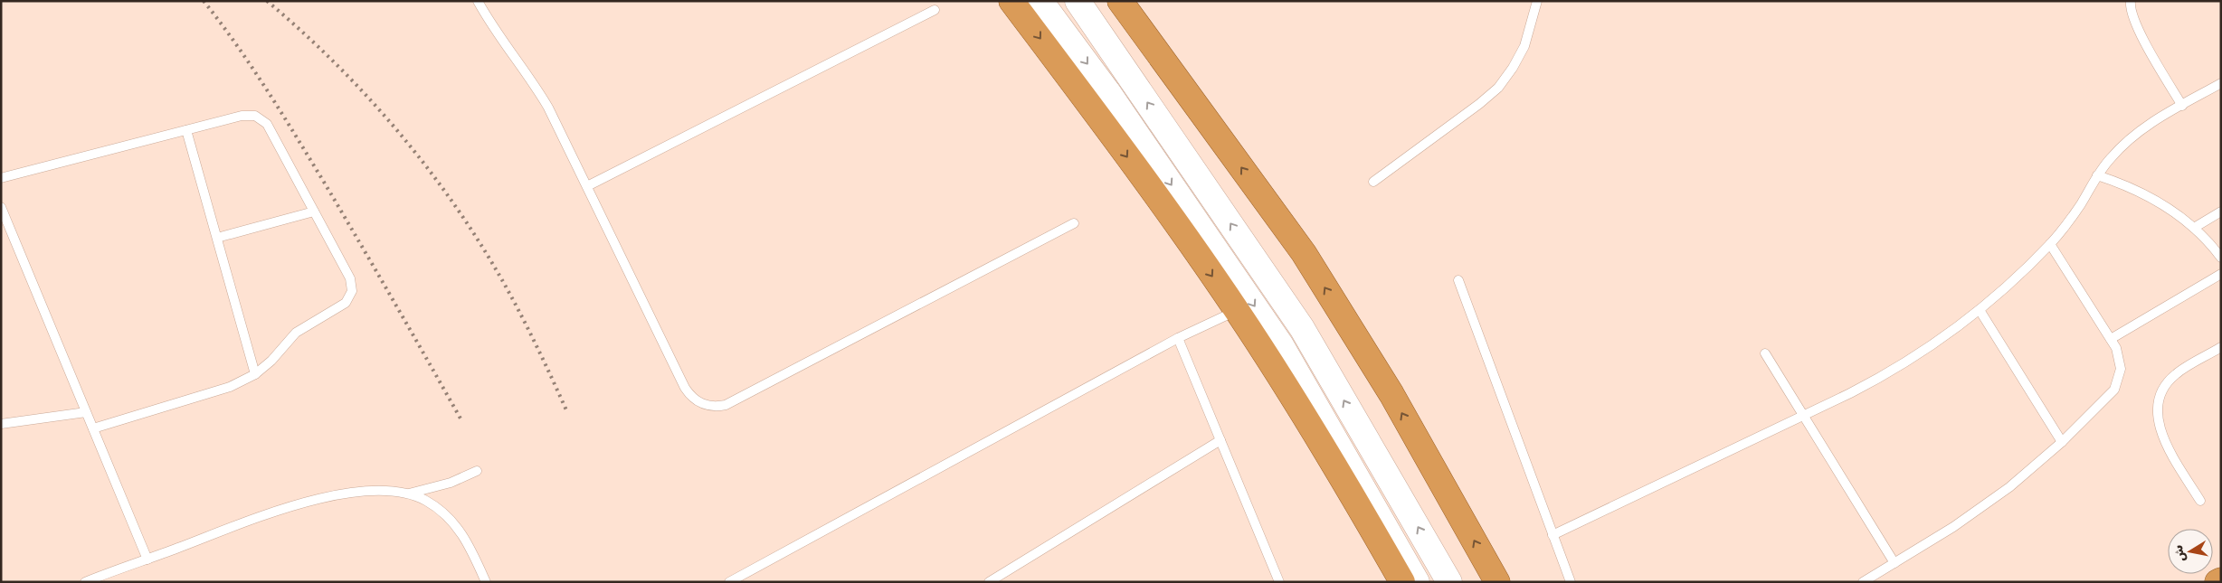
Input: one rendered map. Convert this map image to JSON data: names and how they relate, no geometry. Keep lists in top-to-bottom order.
{
  "north": "left"
}
